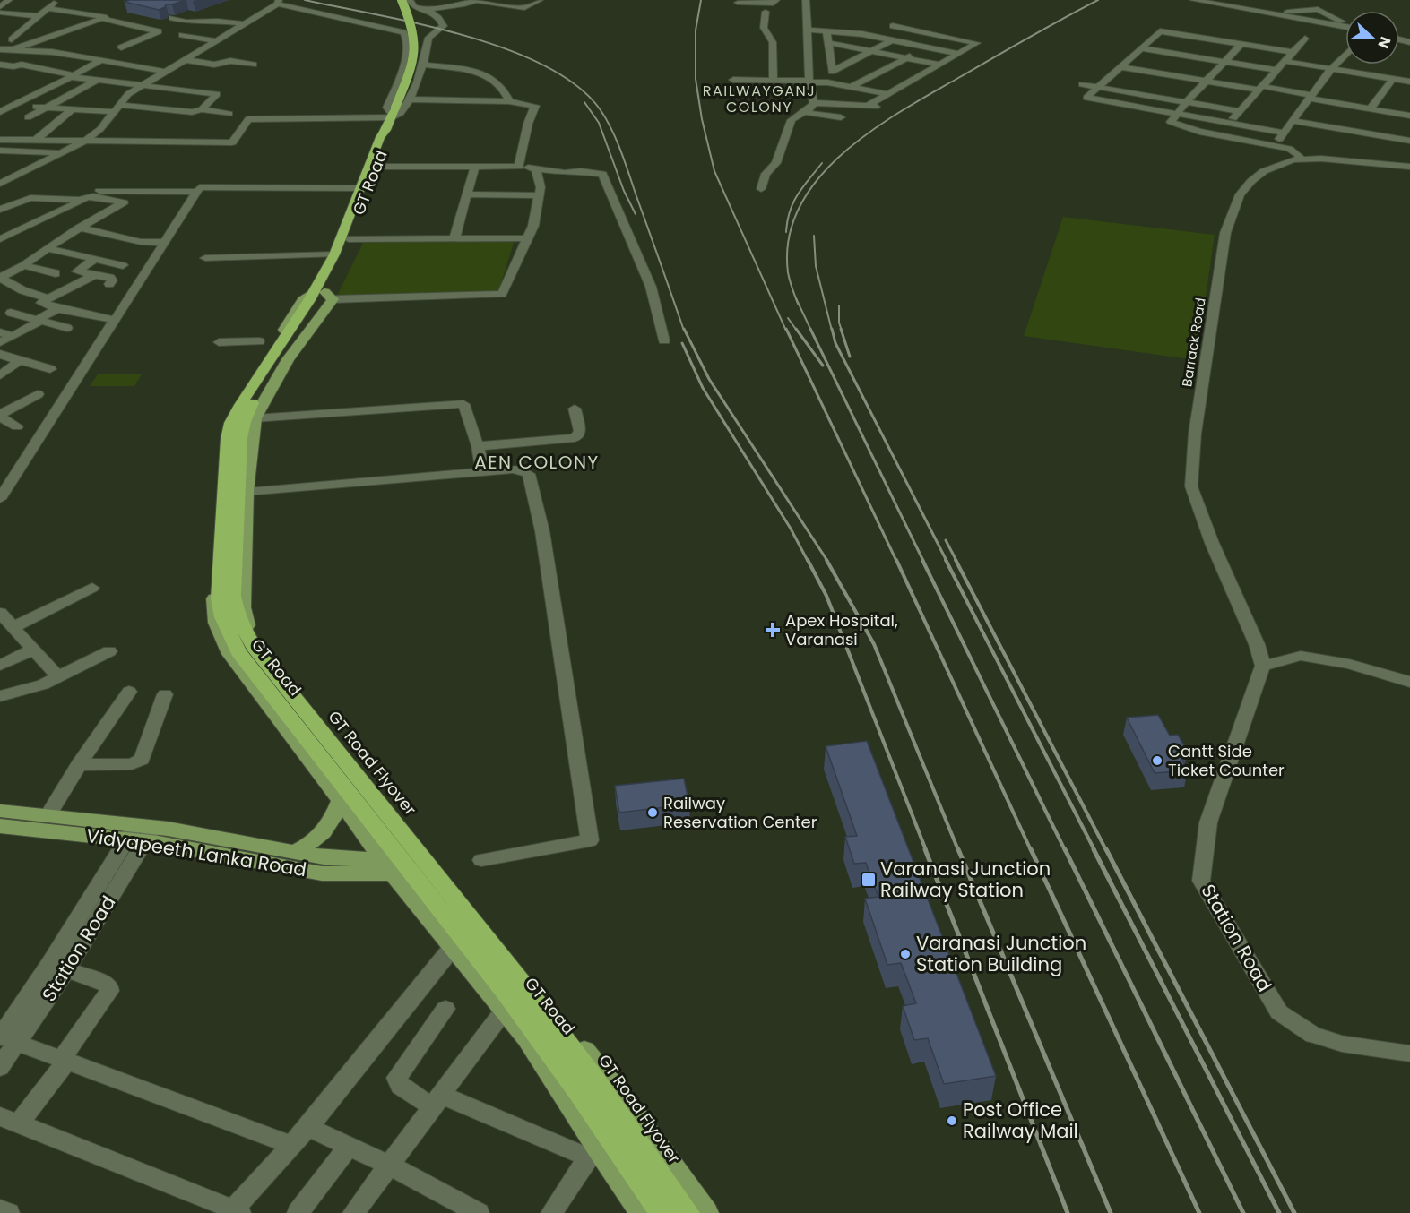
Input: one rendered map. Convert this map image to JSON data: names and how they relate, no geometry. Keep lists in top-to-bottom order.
{
  "streets": {
    "highway": ["GT Road", "GT Road Flyover"],
    "main road": ["Vidyapeeth Lanka Road"],
    "street": ["Barrack Road", "Station Road"]
  },
  "crossings": [
    ["GT Road", "GT Road Flyover"],
    ["GT Road", "Vidyapeeth Lanka Road"],
    ["Barrack Road", "Station Road"],
    ["Vidyapeeth Lanka Road", "Station Road"]
  ],
  "districts": ["RAILWAYGANJ COLONY", "AEN COLONY"],
  "places": {
    "health": ["Apex Hospital, Varanasi"],
    "other": [
      "Cantt Side Ticket Counter",
      "Railway Reservation Center",
      "Varanasi Junction Station Building",
      "Post Office Railway Mail"
    ],
    "transit": ["Varanasi Junction Railway Station"]
  },
  "north": "right"
}
